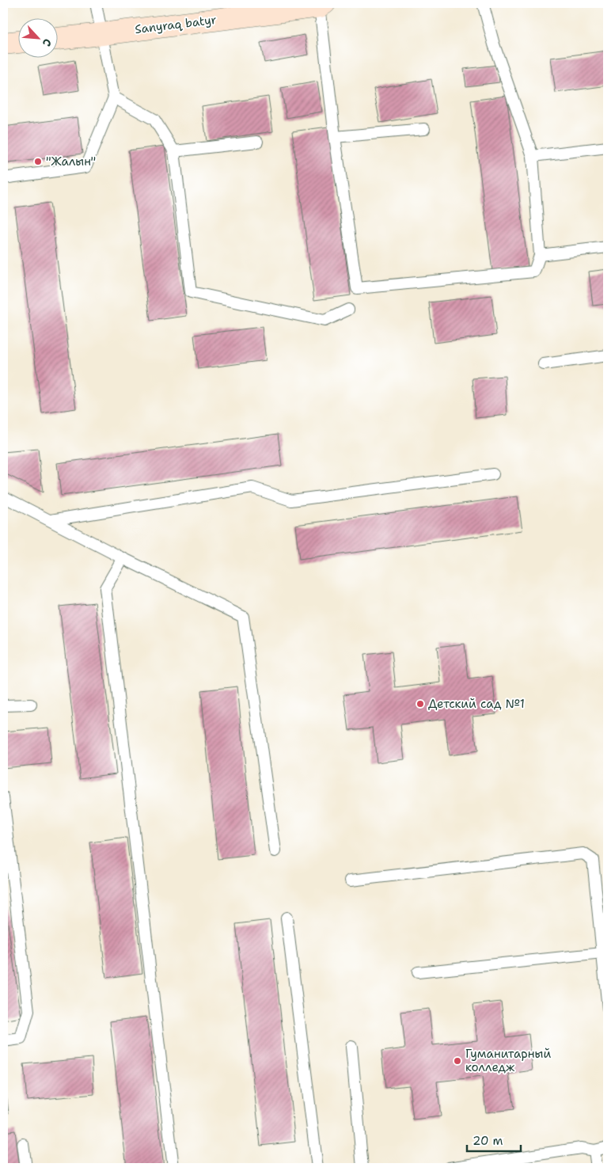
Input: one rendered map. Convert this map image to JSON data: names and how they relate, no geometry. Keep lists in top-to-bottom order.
{
  "streets": {
    "street": ["Sanyraq batyr"]
  },
  "places": ["\"Жалын\"", "Детский сад №1", "Гуманитарный колледж"],
  "scale_bar": "20 m",
  "north": "bottom right"
}
